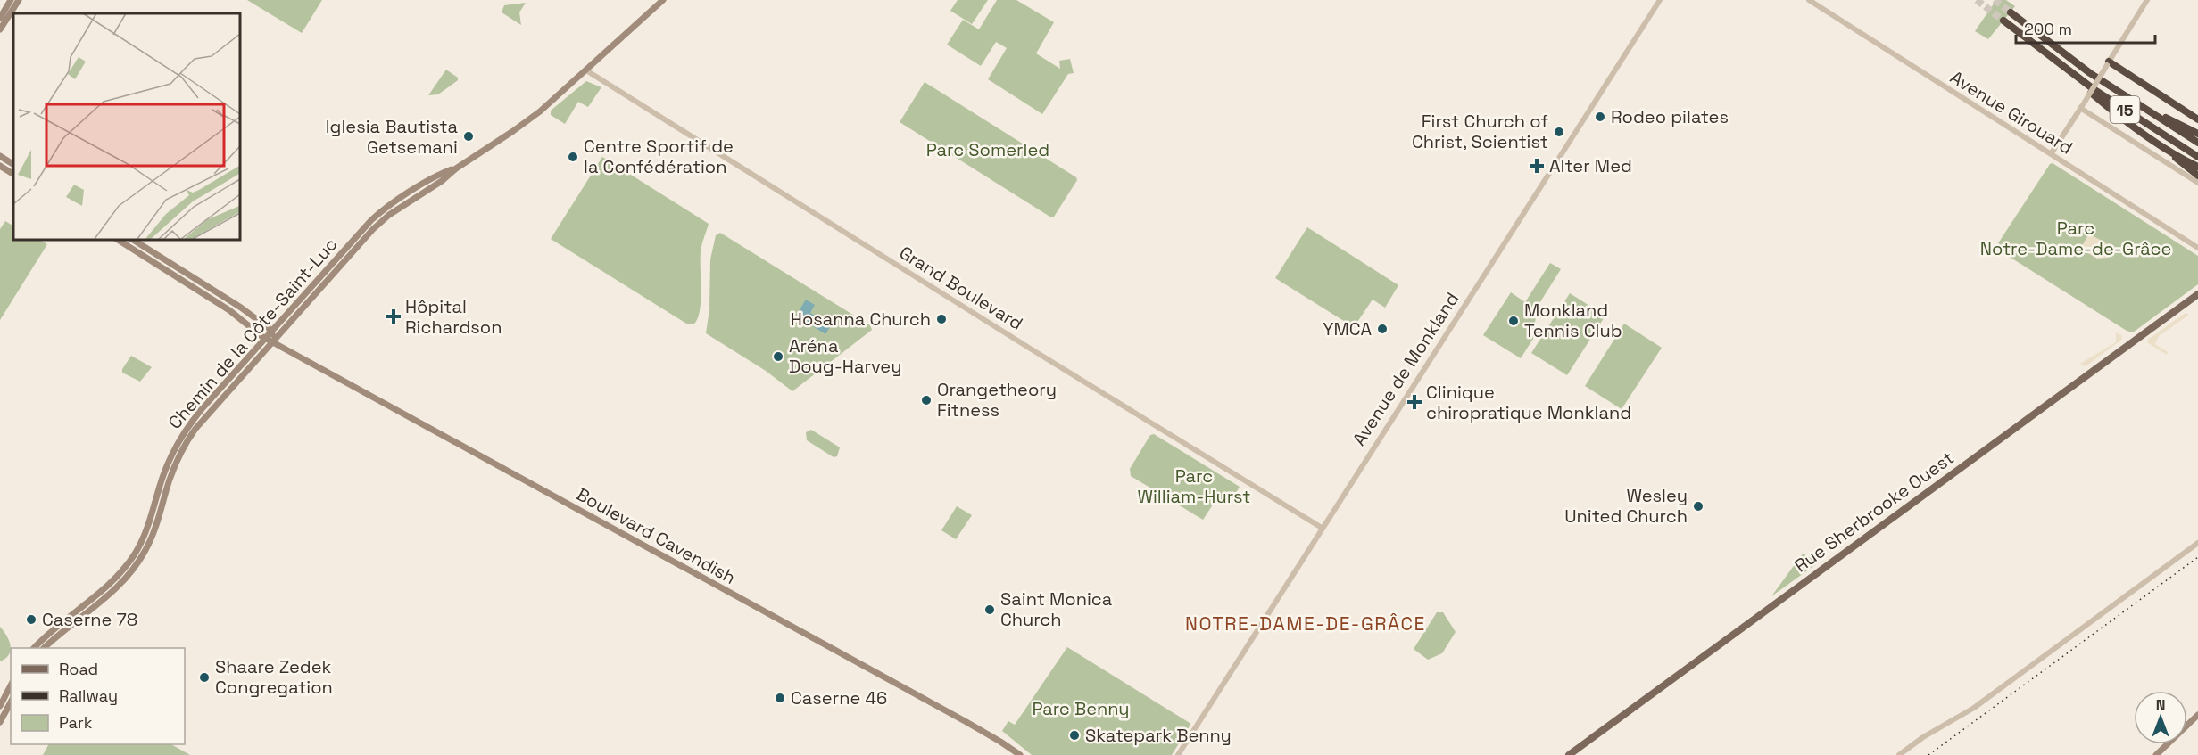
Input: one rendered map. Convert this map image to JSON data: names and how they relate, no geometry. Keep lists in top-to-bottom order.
{
  "streets": {
    "highway": ["15"],
    "main road": ["Chemin de la Côte-Saint-Luc", "Rue Sherbrooke Ouest", "Boulevard Cavendish"],
    "street": ["Avenue Girouard", "Grand Boulevard", "Avenue de Monkland"]
  },
  "crossings": [
    ["Grand Boulevard", "Chemin de la Côte-Saint-Luc"],
    ["Grand Boulevard", "Avenue de Monkland"],
    ["Chemin de la Côte-Saint-Luc", "Boulevard Cavendish"]
  ],
  "districts": ["NOTRE-DAME-DE-GRÂCE"],
  "parks": [
    "Parc Somerled",
    "Parc Notre-Dame-de-Grâce",
    "Parc William-Hurst",
    "Parc Benny"
  ],
  "places": {
    "other": [
      "Rodeo pilates",
      "First Church of Christ, Scientist",
      "Iglesia Bautista Getsemani",
      "Centre Sportif de la Confédération",
      "Hosanna Church",
      "Monkland Tennis Club",
      "YMCA",
      "Aréna Doug-Harvey",
      "Orangetheory Fitness",
      "Wesley United Church",
      "Saint Monica Church",
      "Caserne 78",
      "Shaare Zedek Congregation",
      "Caserne 46",
      "Skatepark Benny"
    ],
    "health": ["Alter Med", "Hôpital Richardson", "Clinique chiropratique Monkland"]
  },
  "legend": ["Road", "Railway", "Park"],
  "scale_bar": "200 m",
  "north": "top"
}
